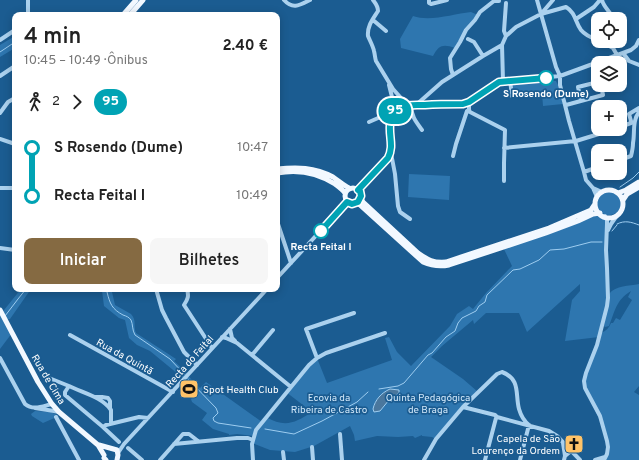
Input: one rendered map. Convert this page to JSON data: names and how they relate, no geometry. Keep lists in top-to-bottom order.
{
  "streets": {
    "main road": ["Recta do Feital", "Rua de Cima"],
    "street": ["Rua da Quintã"]
  },
  "crossings": [
    ["Rua da Quintã", "Recta do Feital"],
    ["Recta do Feital", "Rua de Cima"]
  ],
  "parks": ["Ecovia da Ribeira de Castro", "Quinta Pedagógica de Braga"],
  "places": {
    "other": ["S Rosendo (Dume)", "Recta Feital I"],
    "sports": ["Spot Health Club"],
    "church": ["Capela de São Lourenço da Ordem"]
  },
  "lines": ["bus line 95"],
  "page": {
    "on_map": "95",
    "map_buttons": ["+", "−"],
    "heading": ["4 min", "10:45 – 10:49 · Ônibus", "2.40 €"],
    "legs": ["2", "95"],
    "list": [
      {
        "name": "S Rosendo (Dume)",
        "value": "10:47"
      },
      {
        "name": "Recta Feital I",
        "value": "10:49"
      }
    ],
    "buttons": ["Iniciar", "Bilhetes"]
  }
}
